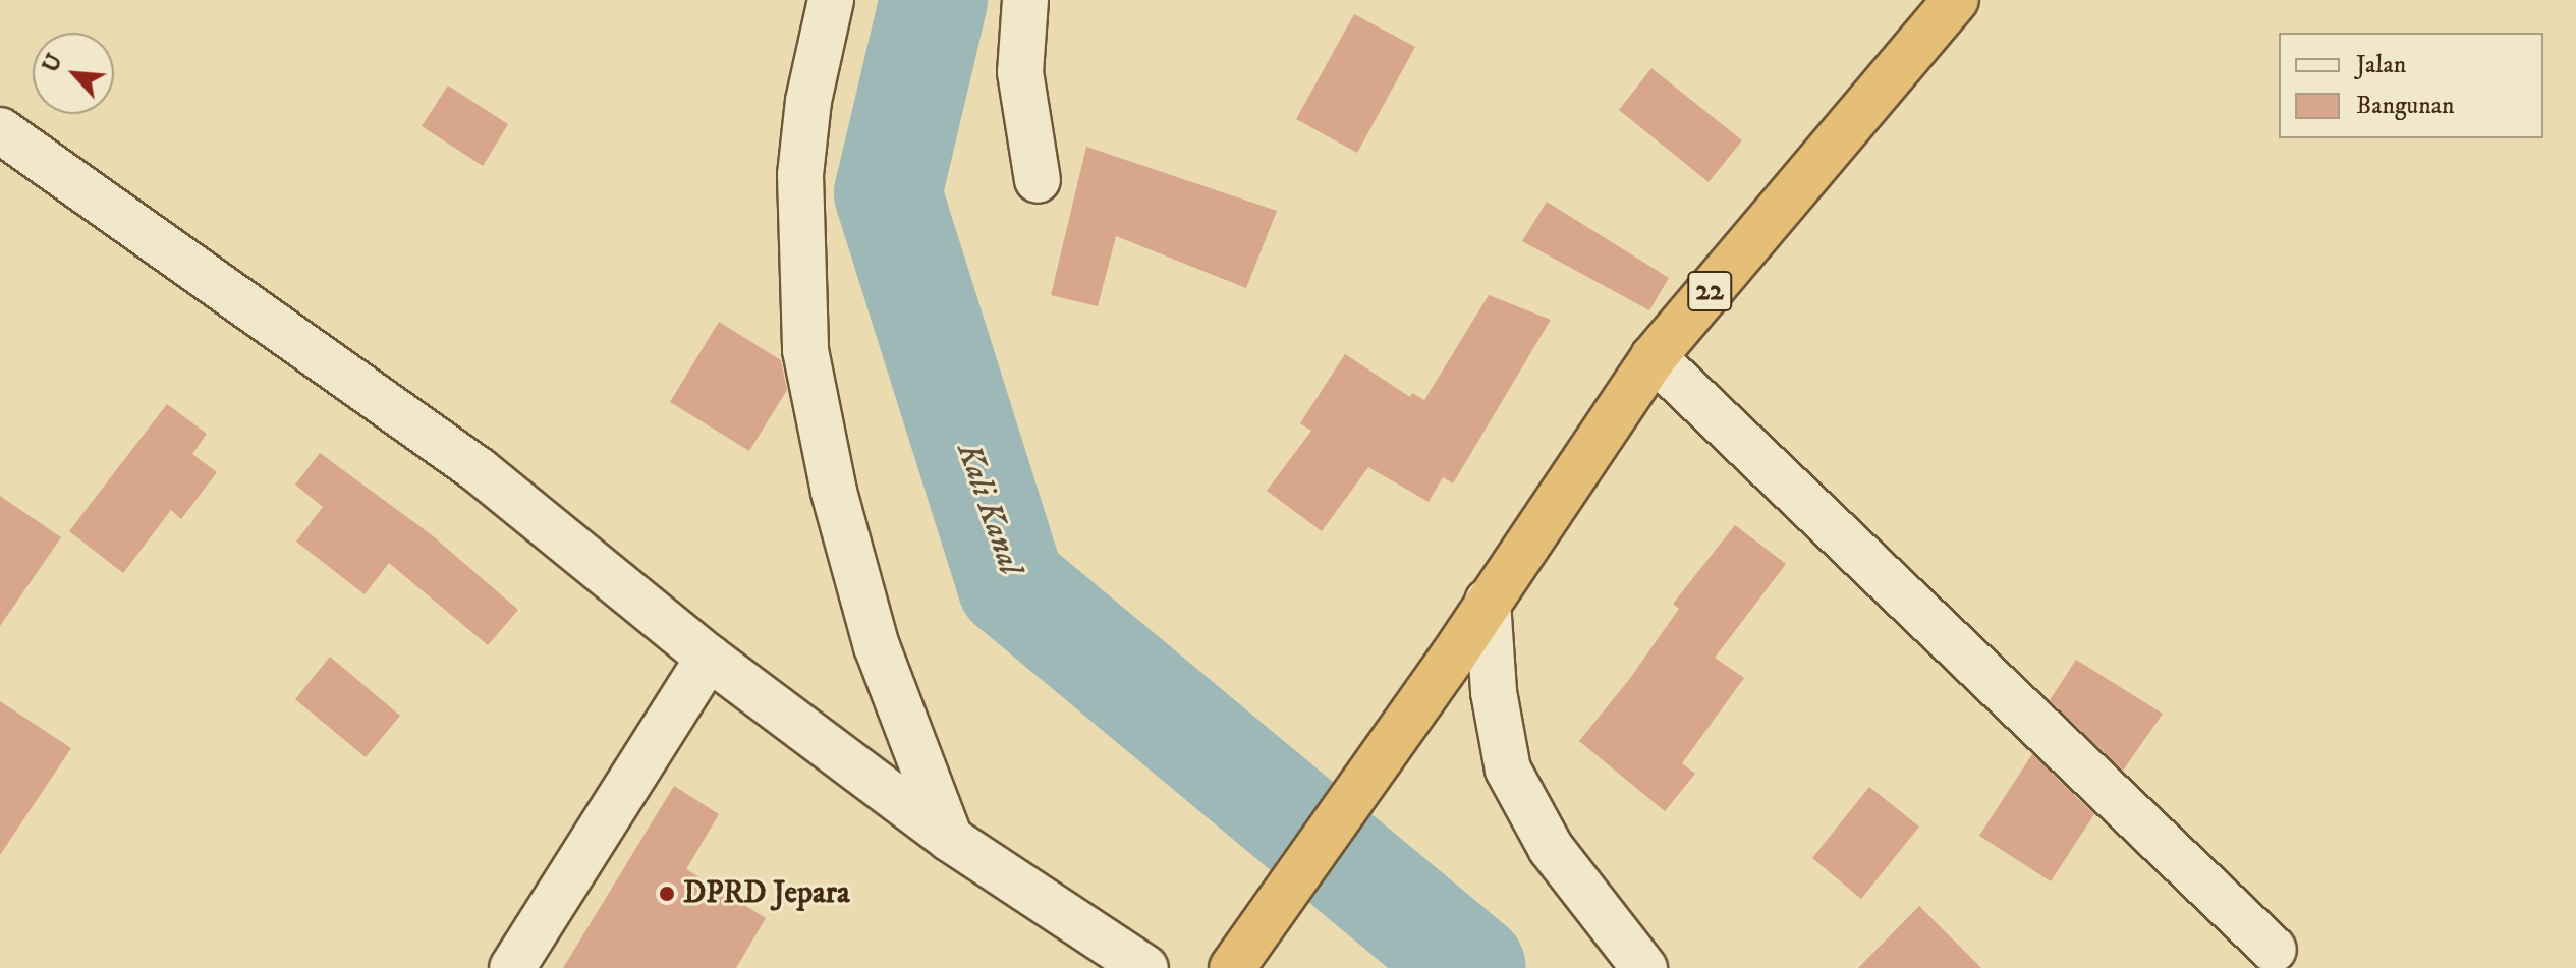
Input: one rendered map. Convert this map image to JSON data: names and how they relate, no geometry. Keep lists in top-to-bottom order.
{
  "streets": {
    "highway": ["22"]
  },
  "water": ["Kali Kanal"],
  "places": ["DPRD Jepara"],
  "legend": ["Jalan", "Bangunan"],
  "north": "top left"
}
